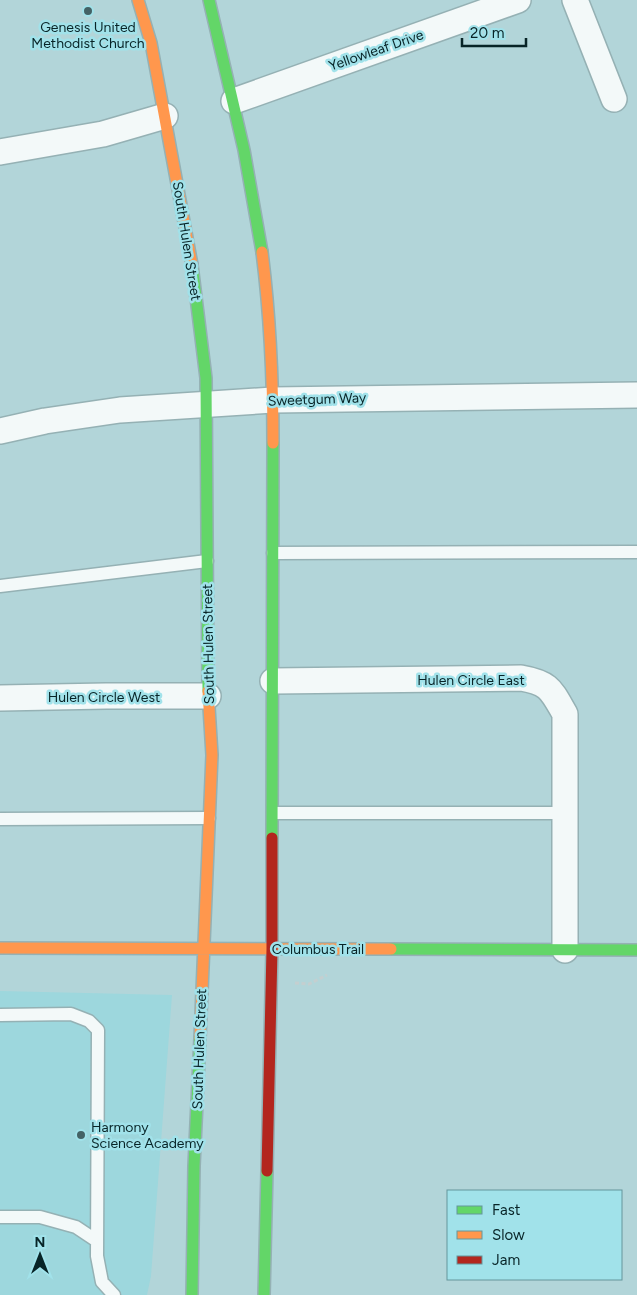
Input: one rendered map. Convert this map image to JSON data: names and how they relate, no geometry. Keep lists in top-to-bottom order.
{
  "streets": {
    "main road": ["South Hulen Street", "Columbus Trail"],
    "street": [
      "Yellowleaf Drive",
      "Sweetgum Way",
      "Hulen Circle East",
      "Hulen Circle West"
    ]
  },
  "crossings": [
    ["South Hulen Street", "Sweetgum Way"],
    ["South Hulen Street", "Hulen Circle West"],
    ["South Hulen Street", "Columbus Trail"],
    ["Hulen Circle East", "Columbus Trail"]
  ],
  "places": ["Genesis United Methodist Church", "Harmony Science Academy"],
  "legend": ["Fast", "Slow", "Jam"],
  "scale_bar": "20 m",
  "north": "top"
}
